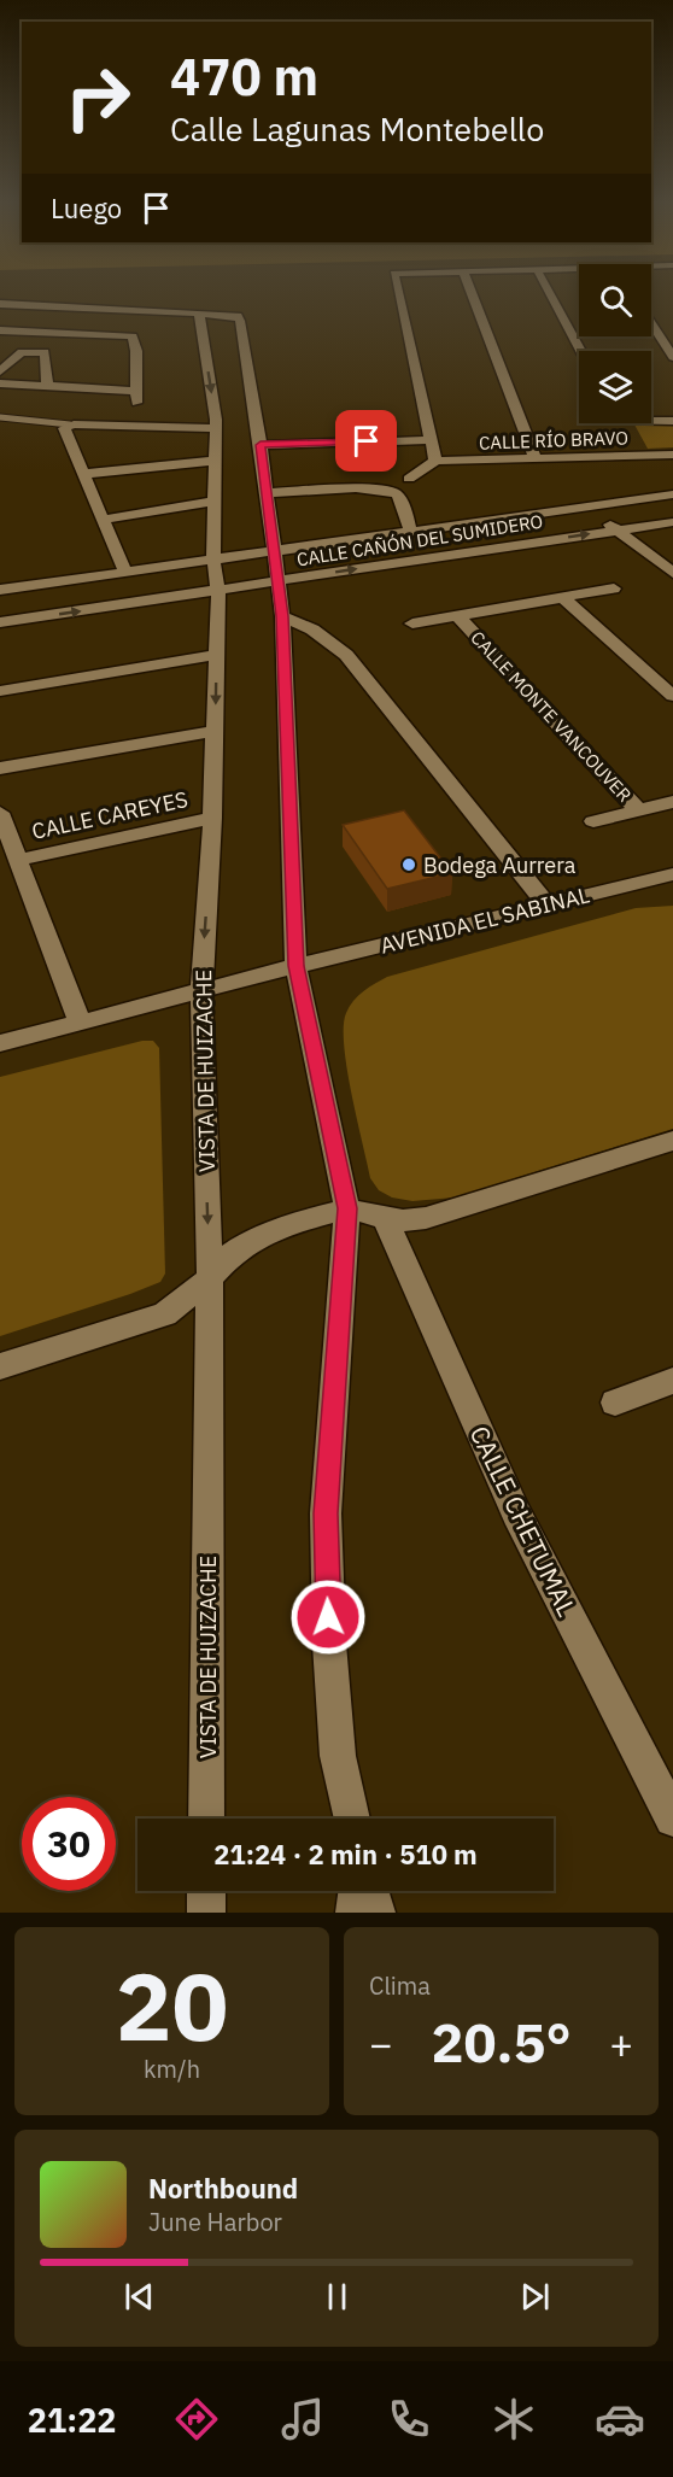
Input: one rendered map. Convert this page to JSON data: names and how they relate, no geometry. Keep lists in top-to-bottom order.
{
  "streets": {
    "street": [
      "CALLE RÍO BRAVO",
      "CALLE CAÑÓN DEL SUMIDERO",
      "CALLE MONTE VANCOUVER",
      "CALLE CAREYES",
      "AVENIDA EL SABINAL",
      "VISTA DE HUIZACHE",
      "CALLE CHETUMAL"
    ]
  },
  "crossings": [
    ["CALLE CAÑÓN DEL SUMIDERO", "VISTA DE HUIZACHE"],
    ["CALLE CAREYES", "VISTA DE HUIZACHE"],
    ["AVENIDA EL SABINAL", "VISTA DE HUIZACHE"]
  ],
  "places": ["Bodega Aurrera"],
  "page": {
    "turn": ["470 m", "Calle Lagunas Montebello"],
    "then": "Luego",
    "limit": "30",
    "trip": "21:24 · 2 min · 510 m",
    "tile": [
      ["20", "km/h"],
      "Clima"
    ],
    "heat": ["−", "20.5°", "+"],
    "song": ["Northbound", "June Harbor"],
    "tabs": "21:22"
  }
}
